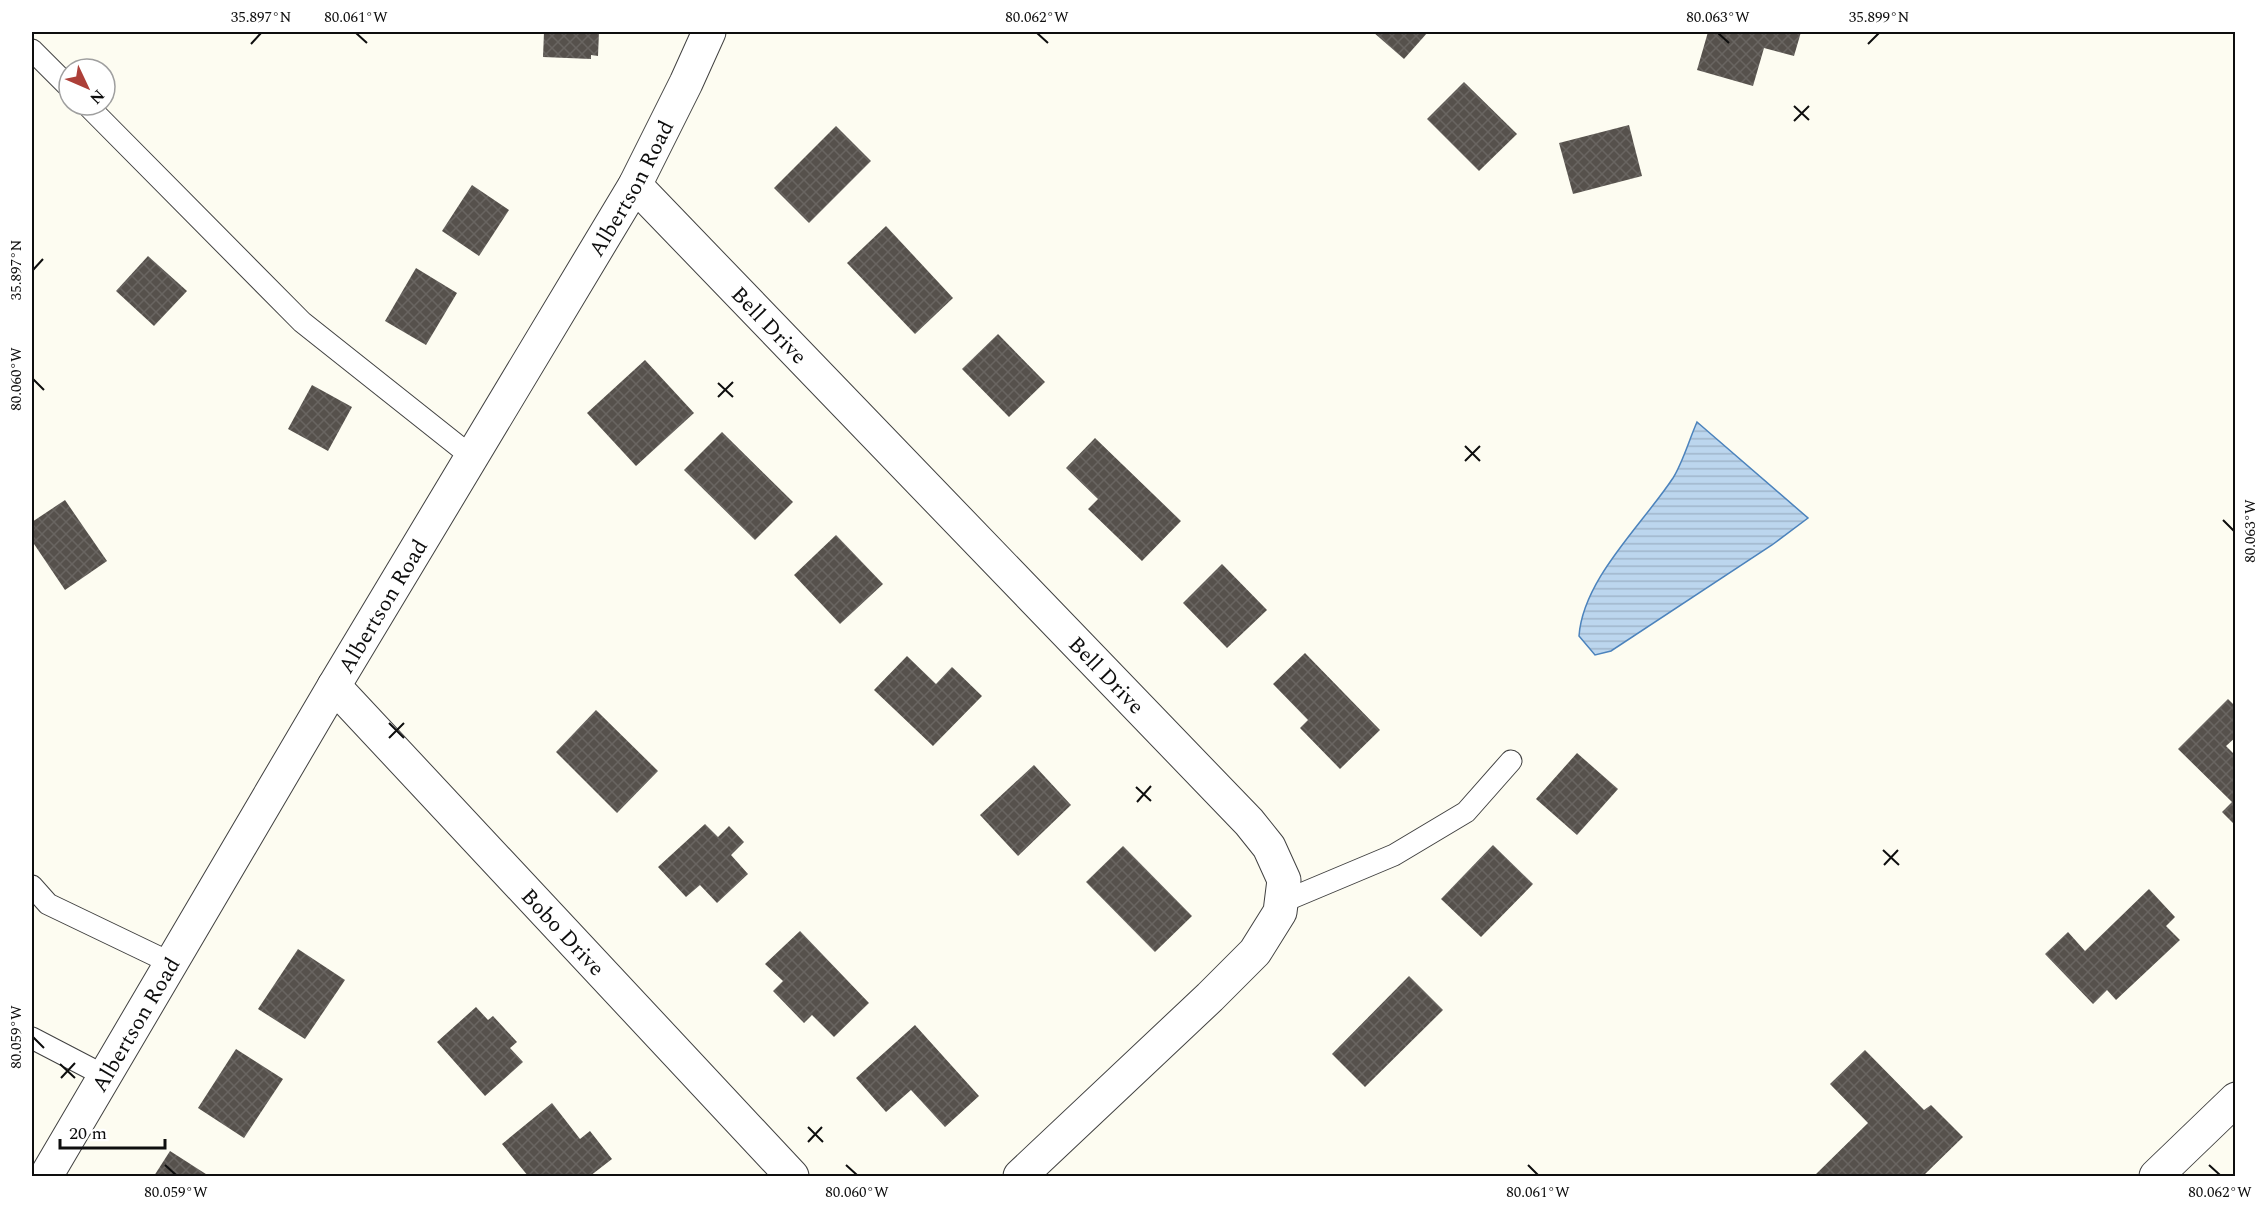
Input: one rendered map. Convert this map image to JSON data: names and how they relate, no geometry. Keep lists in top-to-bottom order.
{
  "streets": {
    "street": ["Albertson Road", "Bell Drive", "Bobo Drive"]
  },
  "crossings": [
    ["Albertson Road", "Bell Drive"],
    ["Albertson Road", "Bobo Drive"]
  ],
  "scale_bar": "20 m",
  "north": "bottom right",
  "coordinates": [
    "35.897°N",
    "80.061°W",
    "80.062°W",
    "80.063°W",
    "35.899°N",
    "80.060°W",
    "80.059°W"
  ]
}
